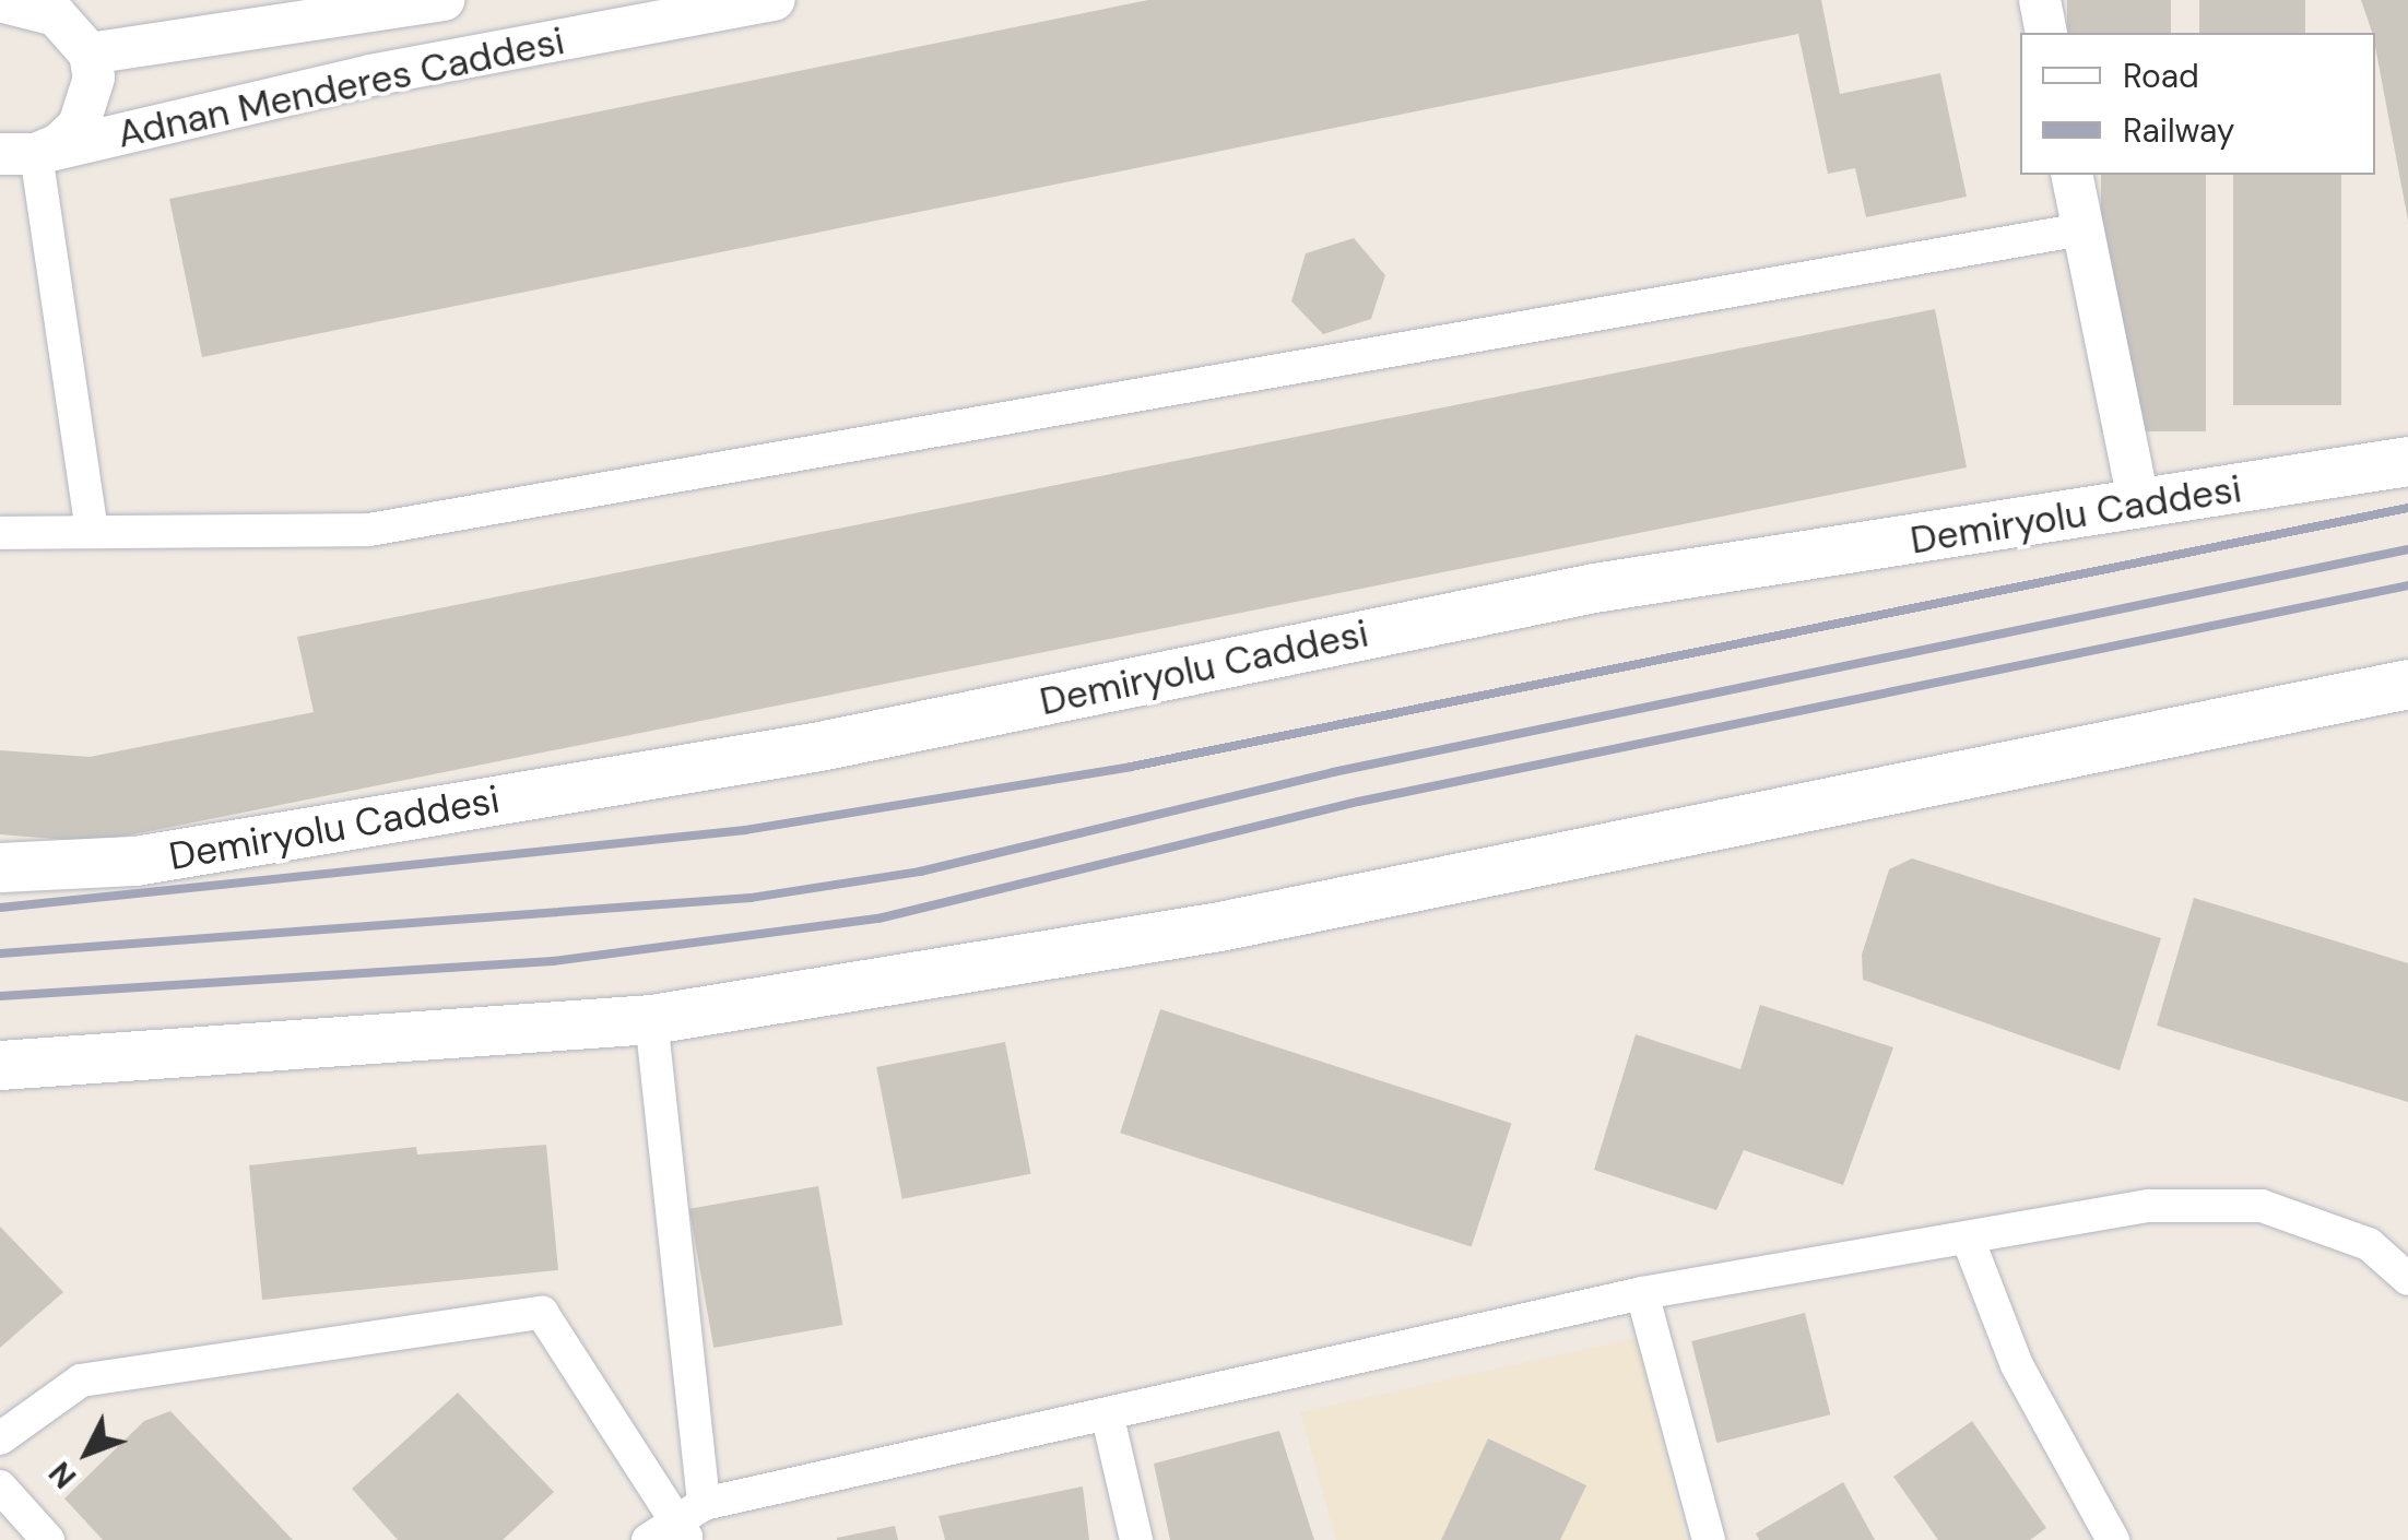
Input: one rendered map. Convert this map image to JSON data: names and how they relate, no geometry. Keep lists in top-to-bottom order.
{
  "streets": {
    "main road": ["Demiryolu Caddesi"],
    "street": ["Adnan Menderes Caddesi"]
  },
  "legend": ["Road", "Railway"],
  "north": "bottom left"
}
